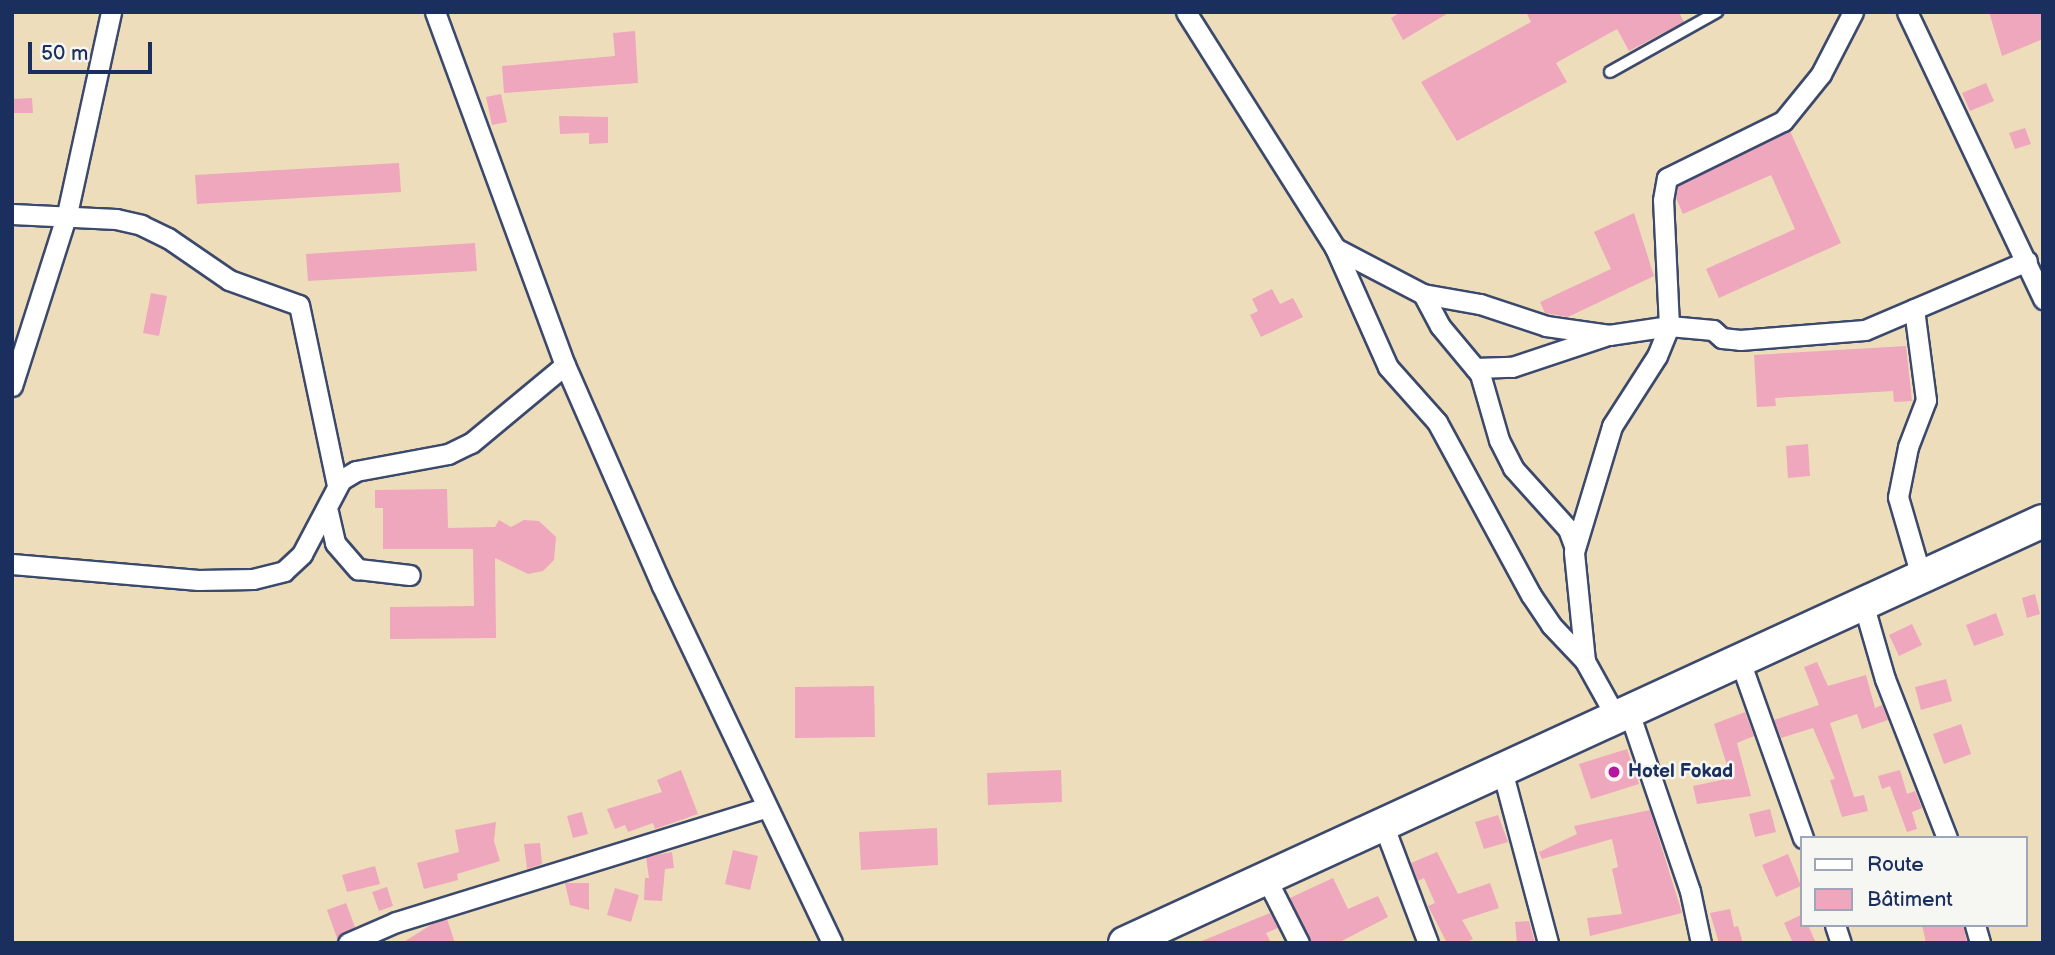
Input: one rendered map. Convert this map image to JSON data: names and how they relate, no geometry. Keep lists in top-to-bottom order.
{
  "places": ["Hotel Fokad"],
  "legend": ["Route", "Bâtiment"],
  "scale_bar": "50 m"
}
